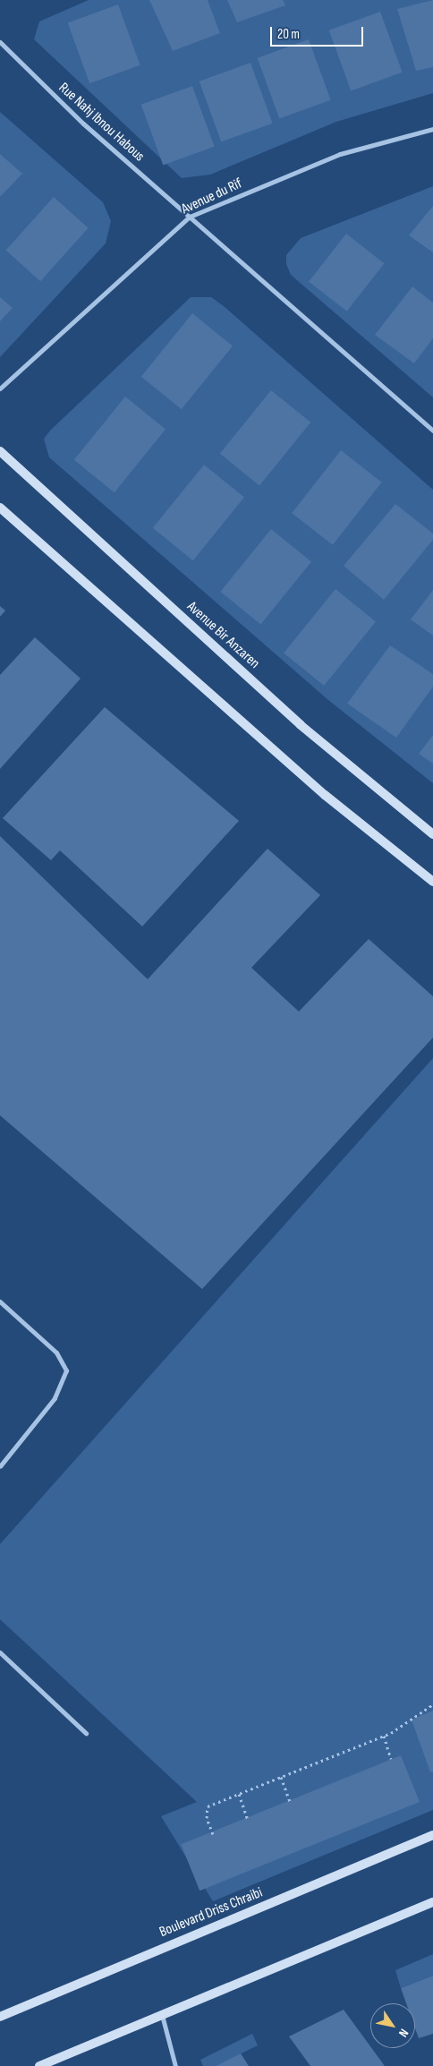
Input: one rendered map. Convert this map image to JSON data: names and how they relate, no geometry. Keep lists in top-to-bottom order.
{
  "streets": {
    "main road": ["Avenue Bir Anzaren", "Boulevard Driss Chraibi"],
    "street": ["Rue Nahj Ibnou Habous", "Avenue du Rif"]
  },
  "crossings": [
    ["Rue Nahj Ibnou Habous", "Avenue du Rif"]
  ],
  "scale_bar": "20 m",
  "north": "bottom right"
}
